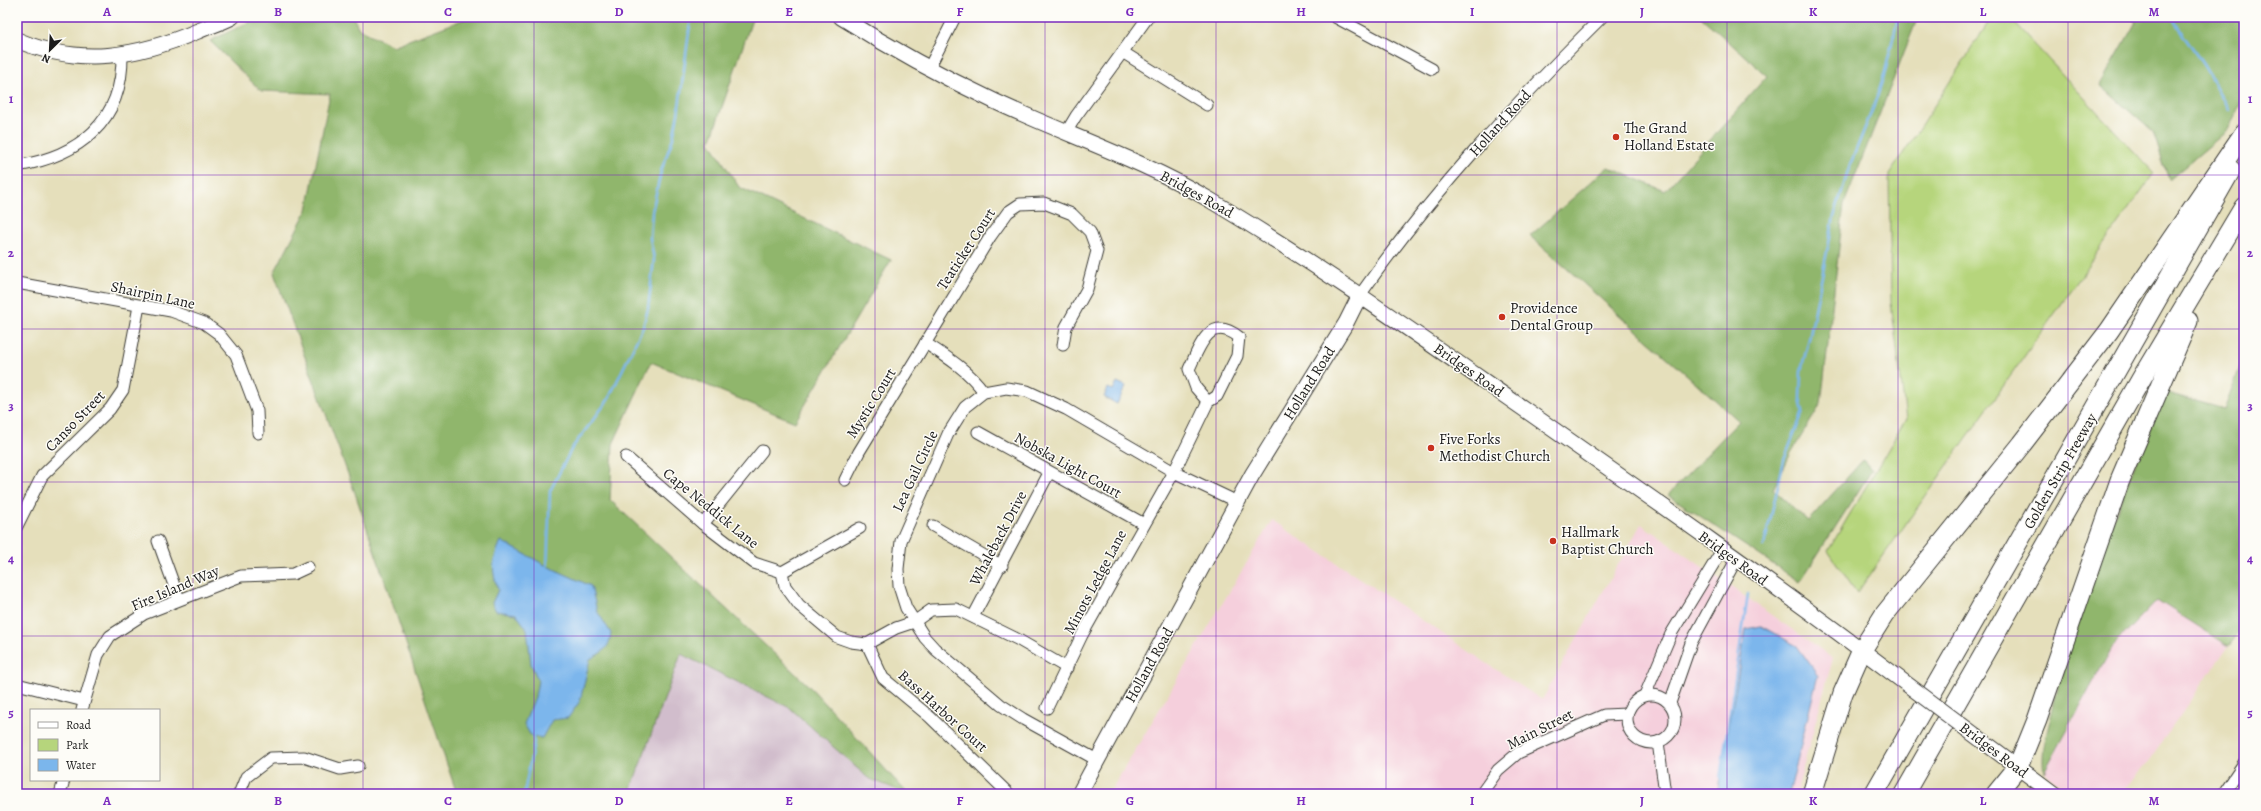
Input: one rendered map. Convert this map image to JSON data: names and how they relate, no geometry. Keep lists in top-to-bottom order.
{
  "streets": {
    "highway": ["Golden Strip Freeway"],
    "main road": ["Holland Road", "Bridges Road"],
    "street": [
      "Teaticket Court",
      "Shairpin Lane",
      "Mystic Court",
      "Canso Street",
      "Nobska Light Court",
      "Lea Gail Circle",
      "Cape Neddick Lane",
      "Whaleback Drive",
      "Minots Ledge Lane",
      "Fire Island Way",
      "Bass Harbor Court",
      "Main Street"
    ]
  },
  "crossings": [
    ["Holland Road", "Bridges Road"],
    ["Holland Road", "Lea Gail Circle"],
    ["Teaticket Court", "Mystic Court"],
    ["Shairpin Lane", "Canso Street"],
    ["Nobska Light Court", "Whaleback Drive"],
    ["Nobska Light Court", "Minots Ledge Lane"],
    ["Lea Gail Circle", "Minots Ledge Lane"]
  ],
  "places": [
    "The Grand Holland Estate",
    "Providence Dental Group",
    "Five Forks Methodist Church",
    "Hallmark Baptist Church"
  ],
  "legend": ["Road", "Park", "Water"],
  "north": "bottom left",
  "grid": {
    "columns": [
      "A",
      "B",
      "C",
      "D",
      "E",
      "F",
      "G",
      "H",
      "I",
      "J",
      "K",
      "L",
      "M"
    ],
    "rows": [
      "1",
      "2",
      "3",
      "4",
      "5"
    ]
  }
}
